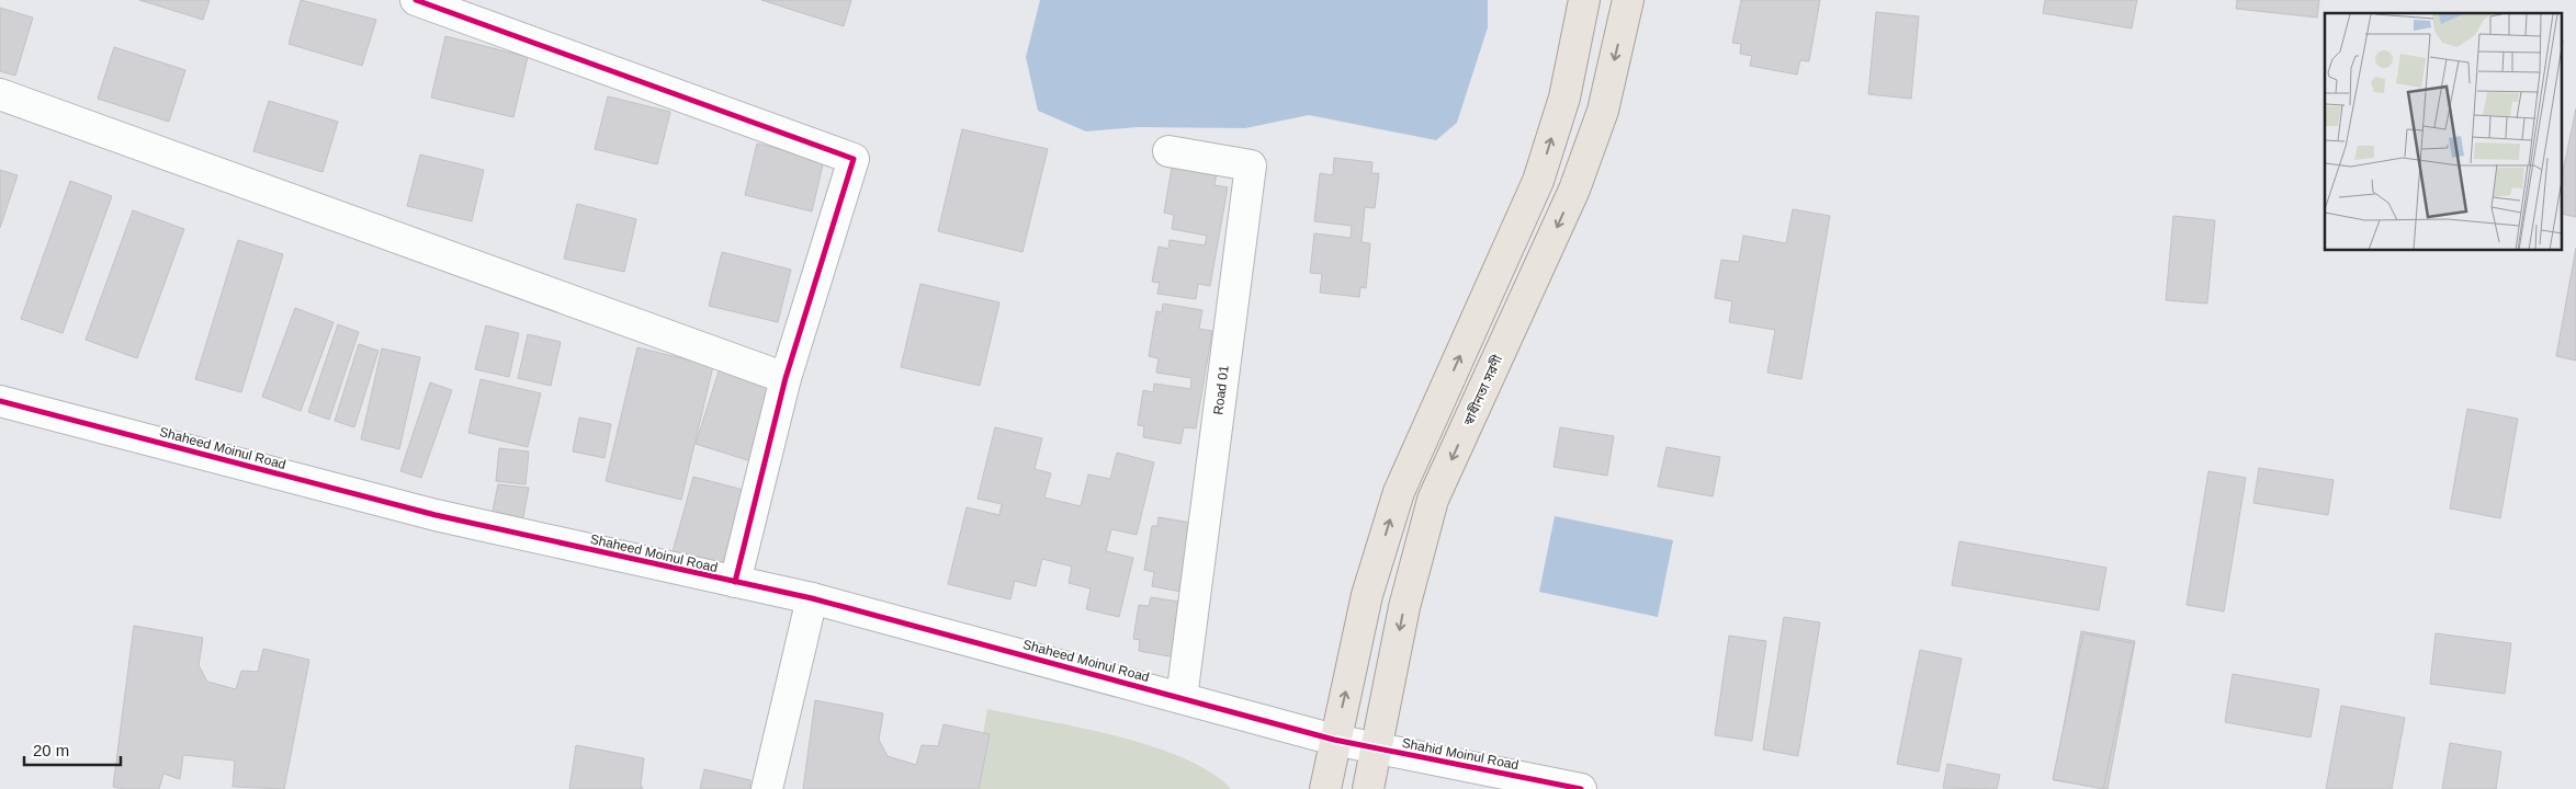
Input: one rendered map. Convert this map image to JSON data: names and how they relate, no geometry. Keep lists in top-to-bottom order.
{
  "streets": {
    "main road": ["স্বাধীনতা সরণী"],
    "street": ["Road 01", "Shaheed Moinul Road", "Shahid Moinul Road"]
  },
  "crossings": [
    ["Road 01", "Shaheed Moinul Road"],
    ["স্বাধীনতা সরণী", "Shahid Moinul Road"],
    ["Shaheed Moinul Road", "Shahid Moinul Road"]
  ],
  "scale_bar": "20 m"
}
